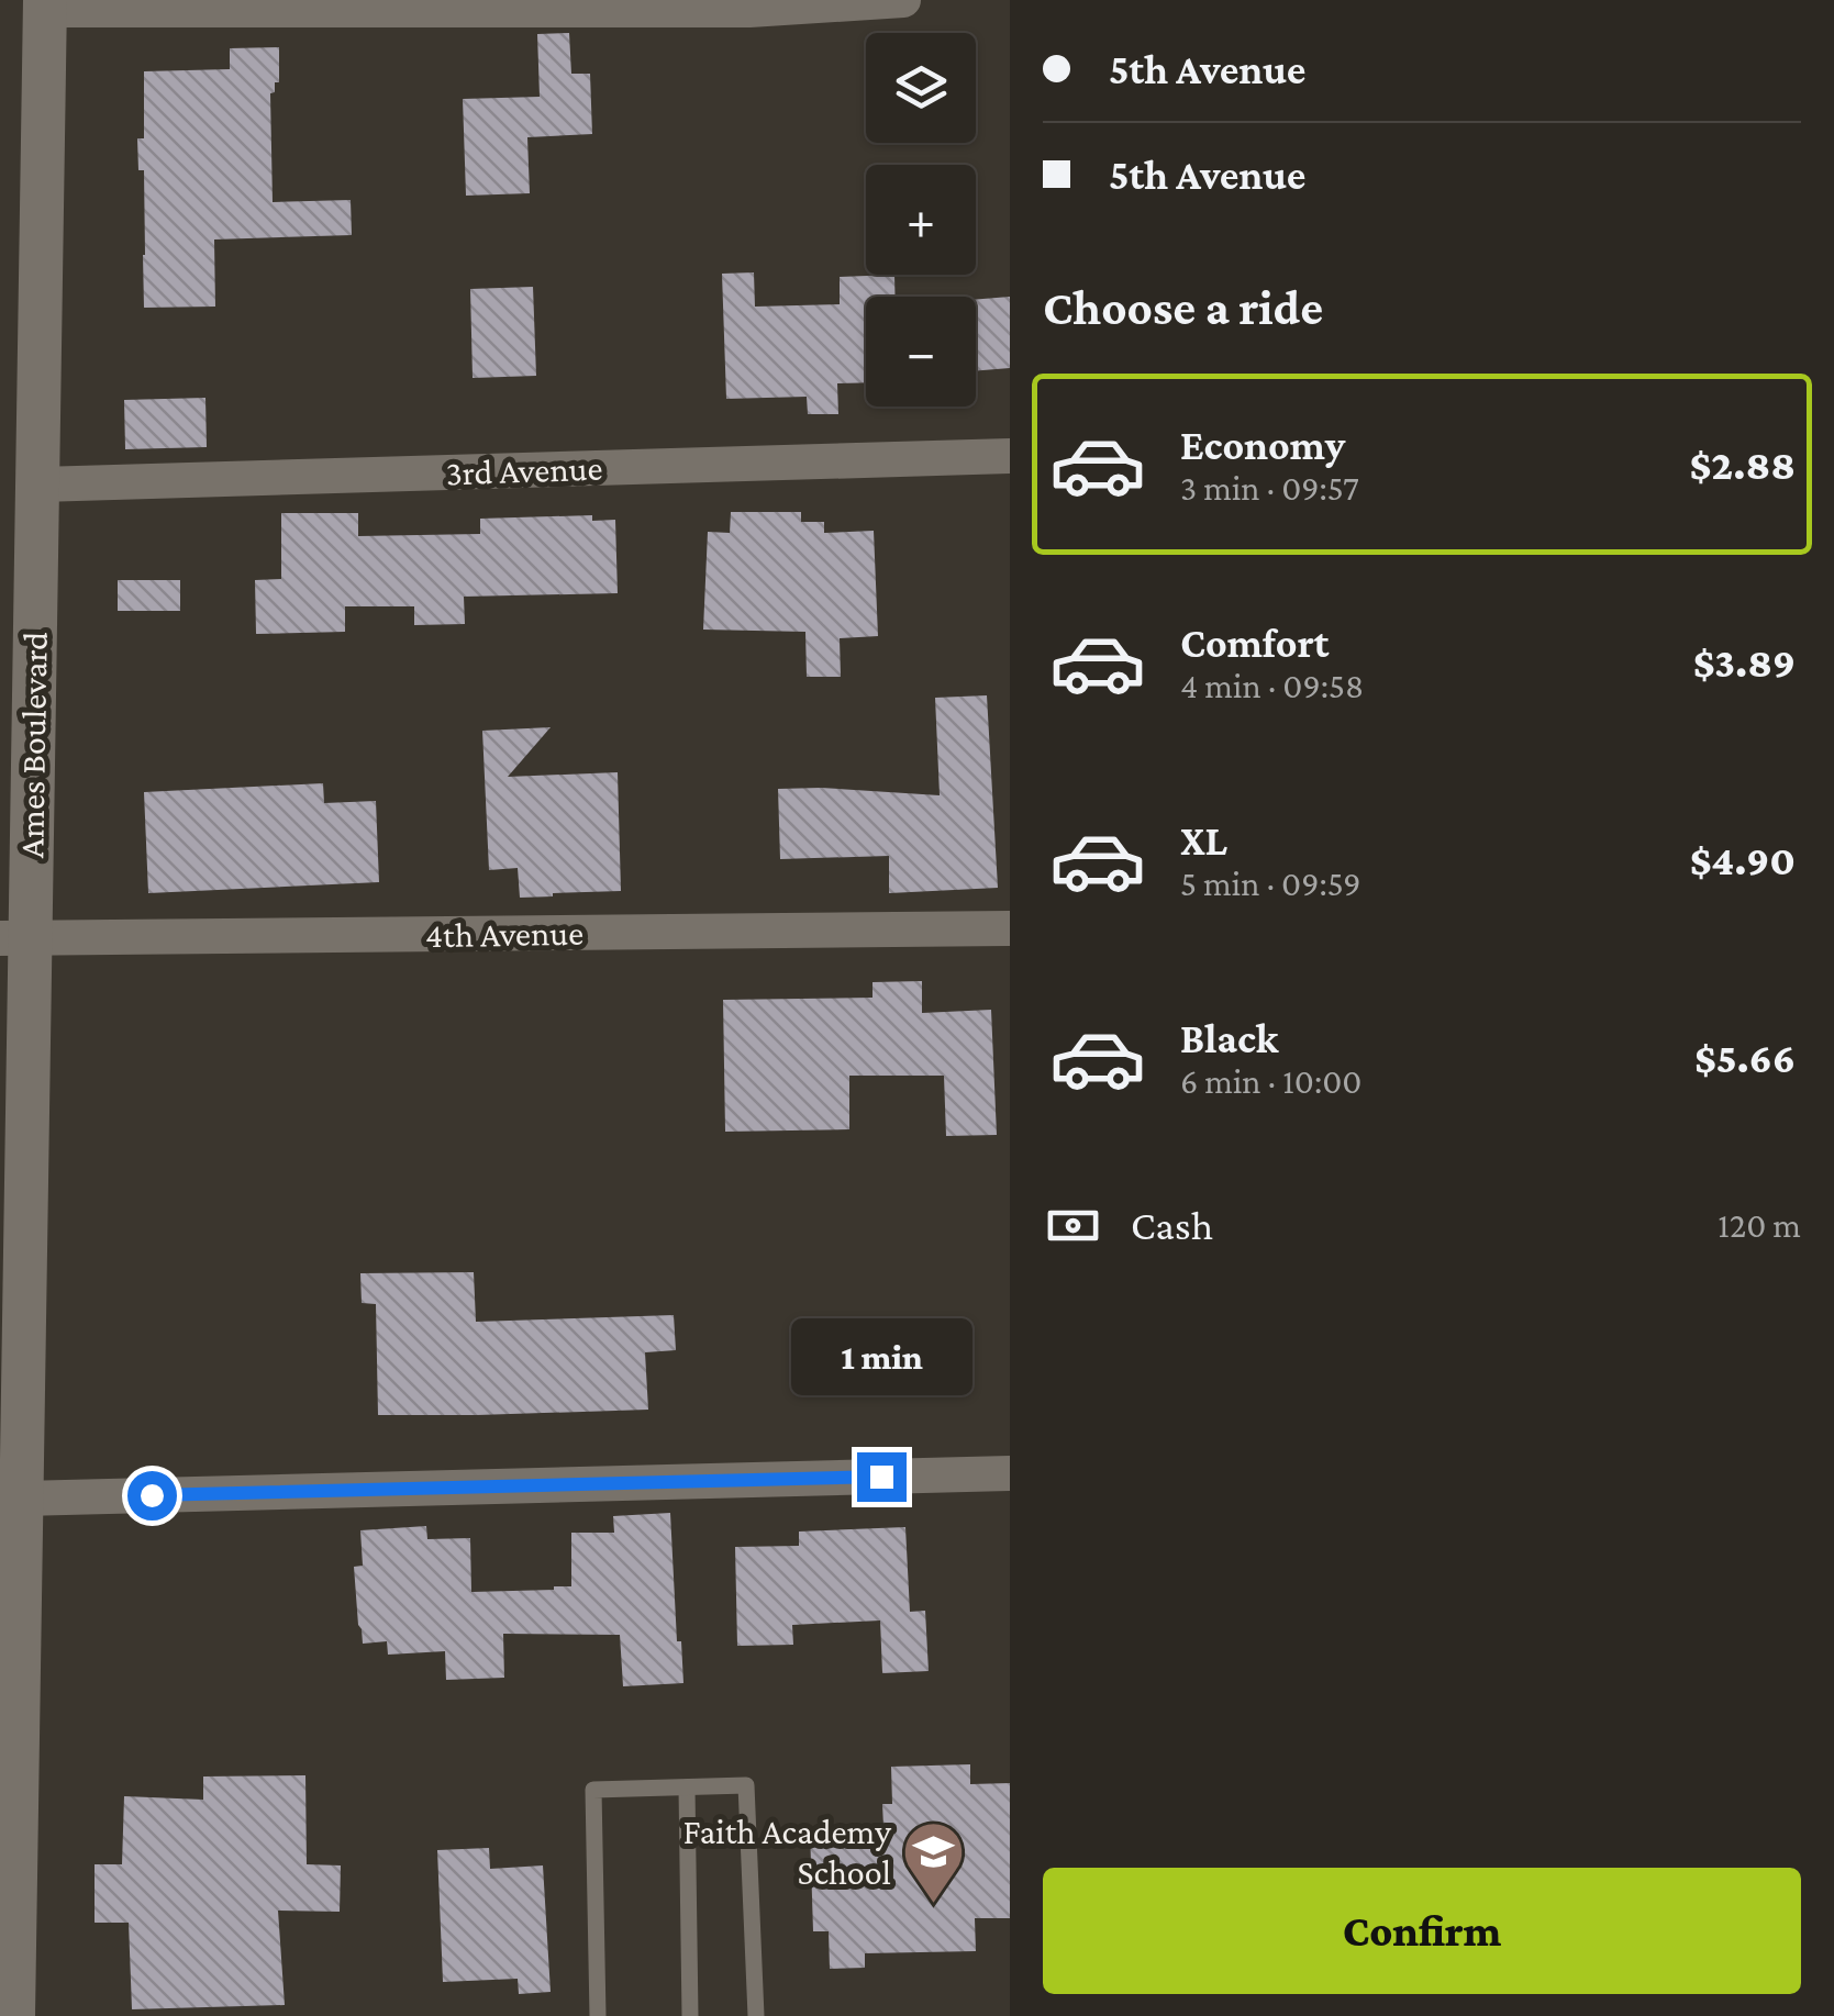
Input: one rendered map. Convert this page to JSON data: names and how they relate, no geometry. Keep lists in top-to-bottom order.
{
  "streets": {
    "street": ["3rd Avenue", "Ames Boulevard", "4th Avenue"]
  },
  "crossings": [
    ["3rd Avenue", "Ames Boulevard"],
    ["Ames Boulevard", "4th Avenue"]
  ],
  "places": {
    "school or university": ["Faith Academy School"]
  },
  "page": {
    "banner": ["5th Avenue", "5th Avenue"],
    "map_buttons": ["+", "−"],
    "heading": "Choose a ride",
    "list": [
      {
        "name": "Economy",
        "note": "3 min · 09:57",
        "value": "$2.88"
      },
      {
        "name": "Comfort",
        "note": "4 min · 09:58",
        "value": "$3.89"
      },
      {
        "name": "XL",
        "note": "5 min · 09:59",
        "value": "$4.90"
      },
      {
        "name": "Black",
        "note": "6 min · 10:00",
        "value": "$5.66"
      }
    ],
    "pay": ["Cash", "120 m"],
    "bubble": "1 min",
    "buttons": "Confirm"
  }
}
